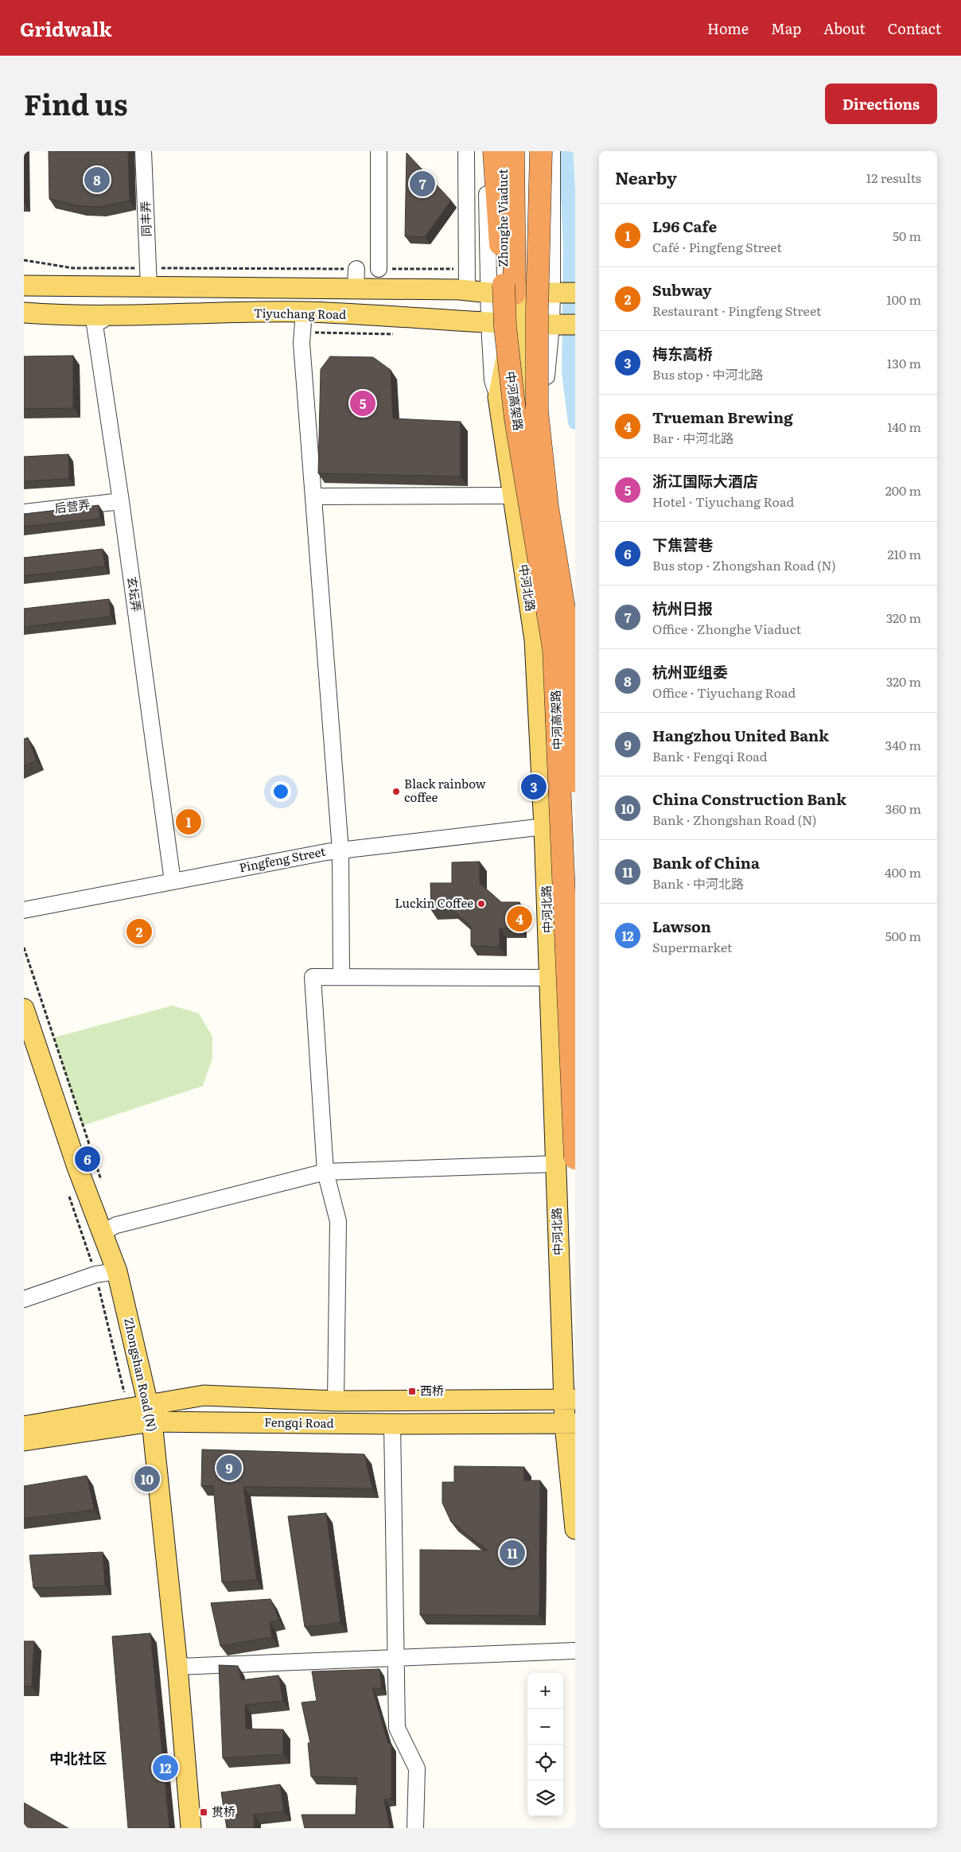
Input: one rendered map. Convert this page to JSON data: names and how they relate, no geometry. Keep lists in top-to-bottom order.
{
  "streets": {
    "highway": ["Zhonghe Viaduct", "中河高架路"],
    "main road": [
      "Tiyuchang Road",
      "中河北路",
      "Zhongshan Road (N)",
      "Fengqi Road"
    ],
    "street": [
      "同丰弄",
      "后营弄",
      "玄坛弄",
      "Pingfeng Street"
    ]
  },
  "crossings": [
    ["Zhonghe Viaduct", "中河高架路"],
    ["Zhonghe Viaduct", "中河北路"],
    ["Tiyuchang Road", "中河北路"],
    ["Tiyuchang Road", "玄坛弄"],
    ["中河高架路", "中河北路"],
    ["后营弄", "玄坛弄"],
    ["中河北路", "Pingfeng Street"],
    ["中河北路", "Fengqi Road"],
    ["玄坛弄", "Pingfeng Street"],
    ["Zhongshan Road (N)", "Fengqi Road"]
  ],
  "districts": ["中北社区"],
  "places": {
    "other": ["Black rainbow coffee", "Luckin Coffee"],
    "transit": ["西桥", "贯桥"]
  },
  "page": {
    "header": "Gridwalk",
    "nav": [
      "Home",
      "Map",
      "About",
      "Contact"
    ],
    "title": "Find us",
    "buttons": "Directions",
    "heading": ["Nearby", "12 results"],
    "pins": [
      "8",
      "7",
      "5",
      "3",
      "1",
      "4",
      "2",
      "6",
      "9",
      "10",
      "11",
      "12"
    ],
    "list": [
      {
        "mark": "1",
        "name": "L96 Cafe",
        "note": "Café · Pingfeng Street",
        "value": "50 m"
      },
      {
        "mark": "2",
        "name": "Subway",
        "note": "Restaurant · Pingfeng Street",
        "value": "100 m"
      },
      {
        "mark": "3",
        "name": "梅东高桥",
        "note": "Bus stop · 中河北路",
        "value": "130 m"
      },
      {
        "mark": "4",
        "name": "Trueman Brewing",
        "note": "Bar · 中河北路",
        "value": "140 m"
      },
      {
        "mark": "5",
        "name": "浙江国际大酒店",
        "note": "Hotel · Tiyuchang Road",
        "value": "200 m"
      },
      {
        "mark": "6",
        "name": "下焦营巷",
        "note": "Bus stop · Zhongshan Road (N)",
        "value": "210 m"
      },
      {
        "mark": "7",
        "name": "杭州日报",
        "note": "Office · Zhonghe Viaduct",
        "value": "320 m"
      },
      {
        "mark": "8",
        "name": "杭州亚组委",
        "note": "Office · Tiyuchang Road",
        "value": "320 m"
      },
      {
        "mark": "9",
        "name": "Hangzhou United Bank",
        "note": "Bank · Fengqi Road",
        "value": "340 m"
      },
      {
        "mark": "10",
        "name": "China Construction Bank",
        "note": "Bank · Zhongshan Road (N)",
        "value": "360 m"
      },
      {
        "mark": "11",
        "name": "Bank of China",
        "note": "Bank · 中河北路",
        "value": "400 m"
      },
      {
        "mark": "12",
        "name": "Lawson",
        "note": "Supermarket",
        "value": "500 m"
      }
    ],
    "map_buttons": ["+", "−"]
  }
}
